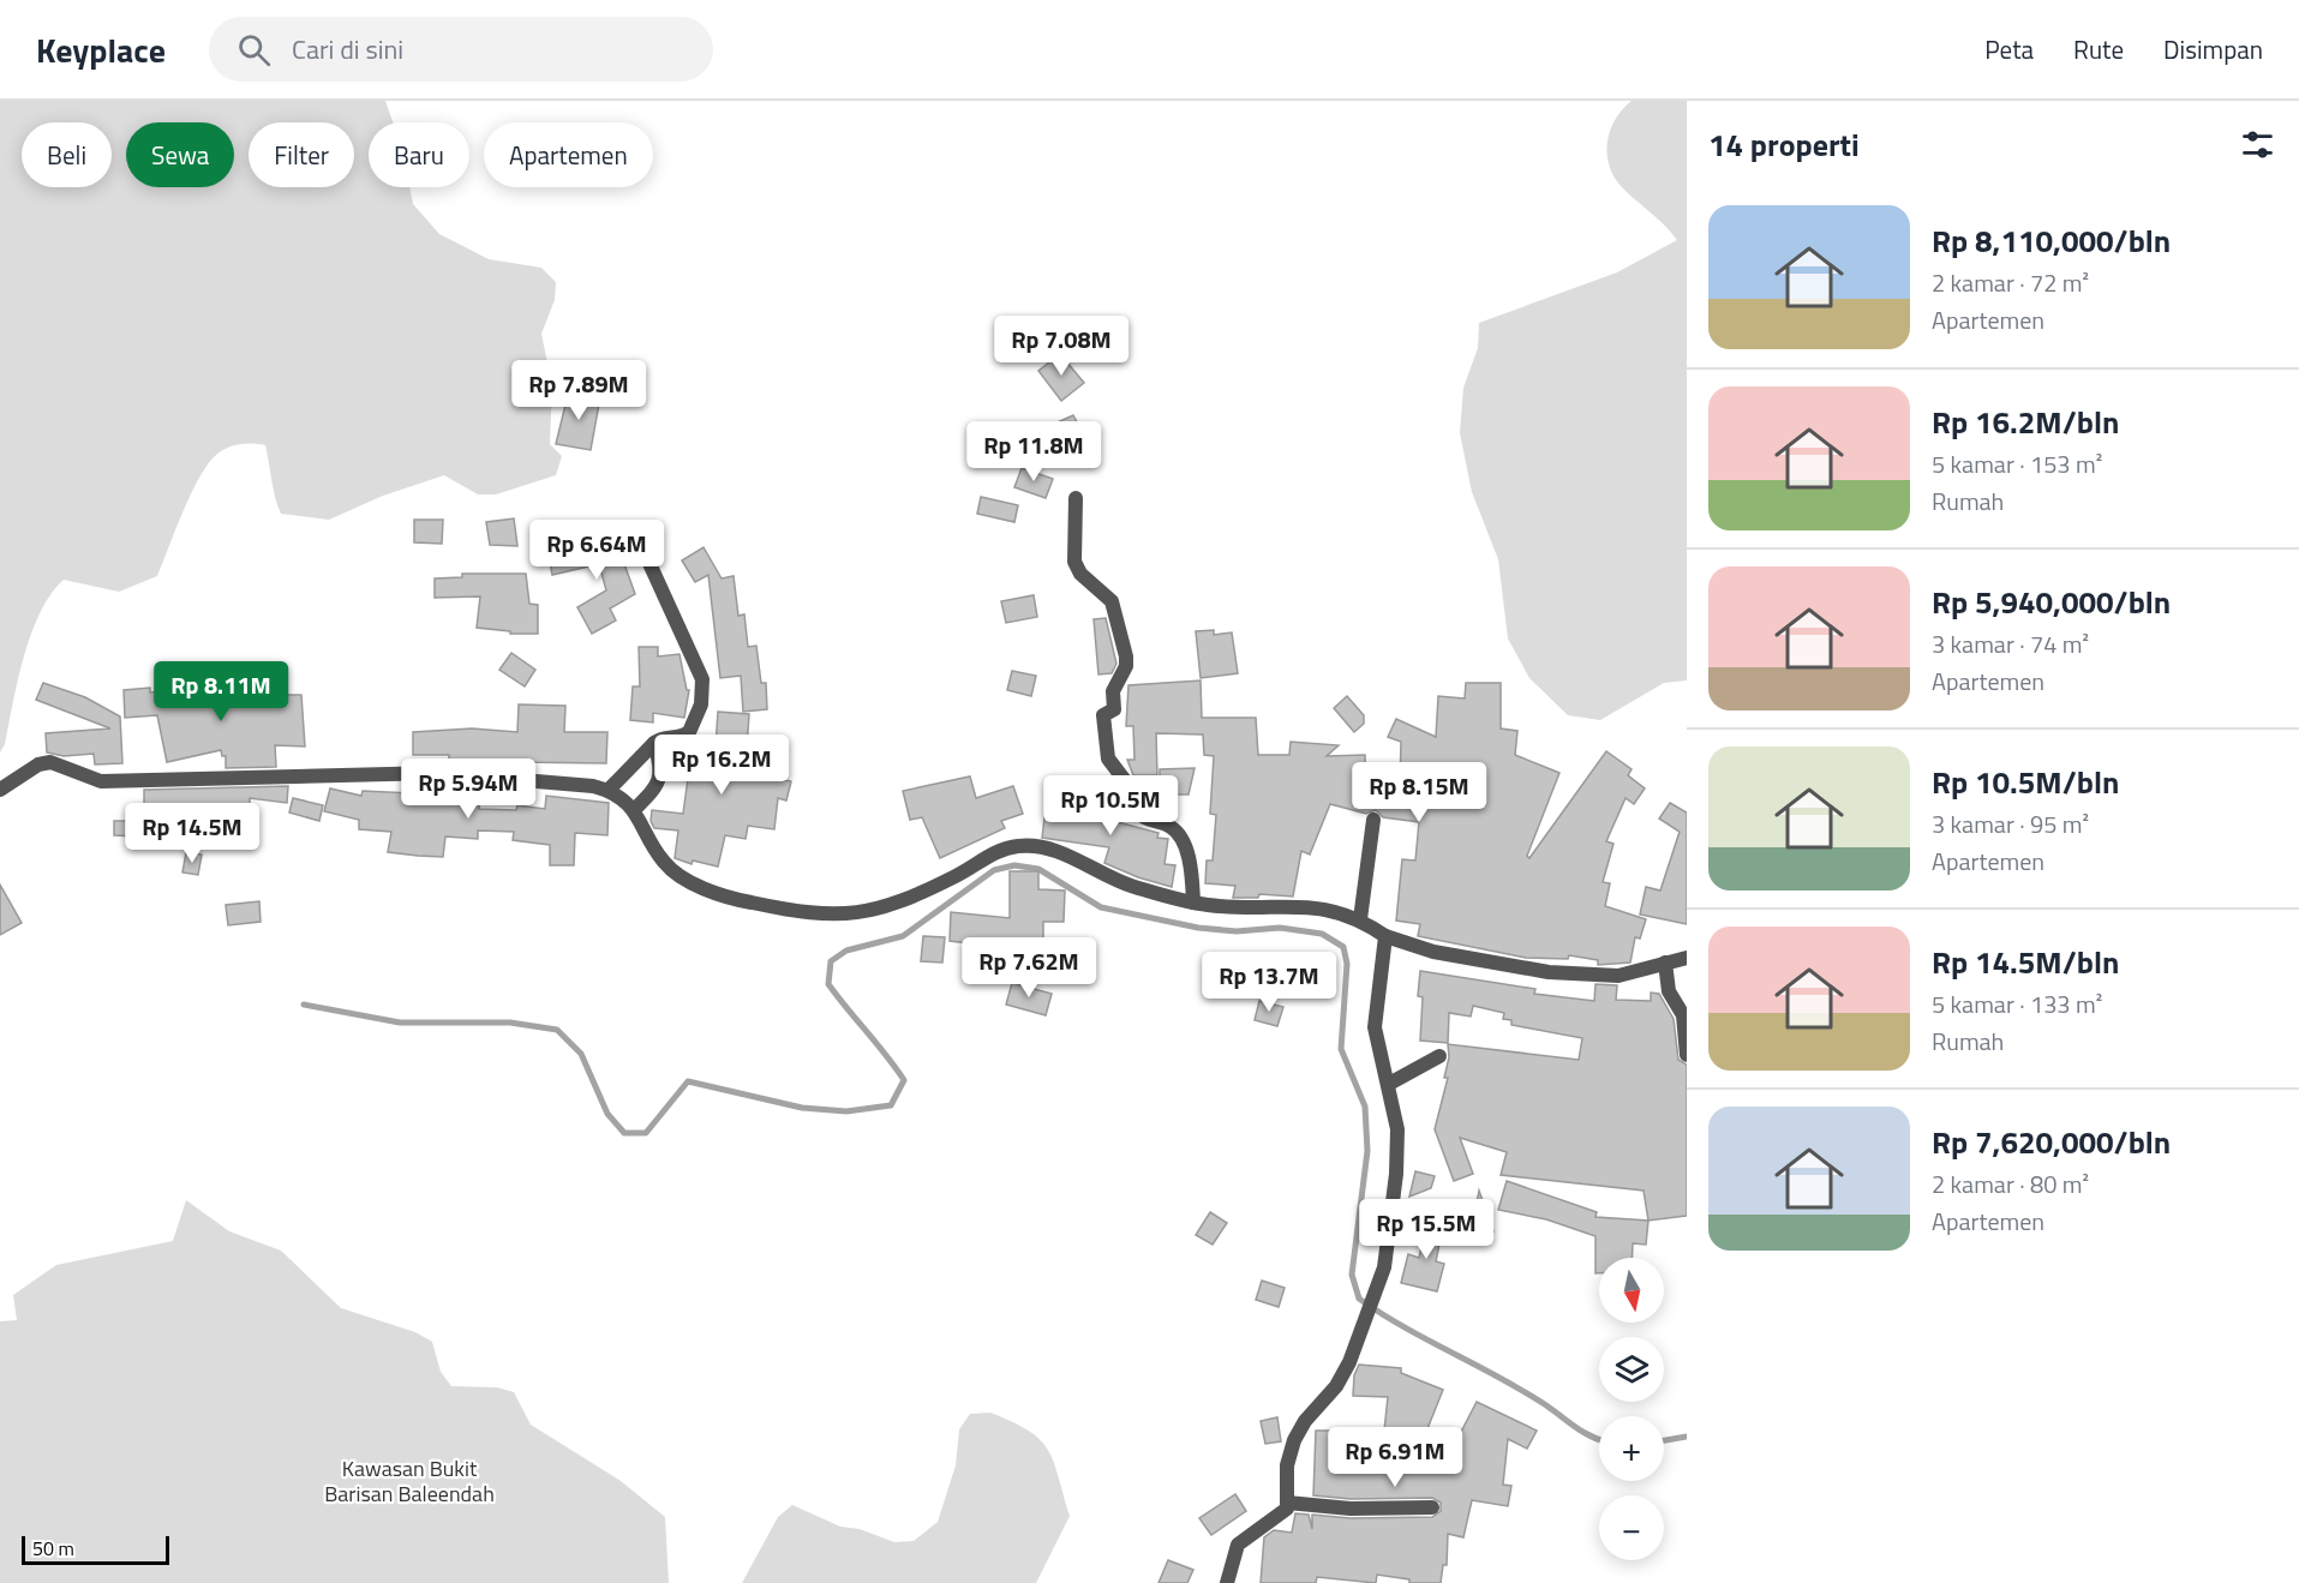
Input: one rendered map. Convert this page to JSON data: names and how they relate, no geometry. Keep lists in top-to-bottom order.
{
  "parks": ["Kawasan Bukit Barisan Baleendah"],
  "scale_bar": "50 m",
  "north": "bottom",
  "page": {
    "header": "Keyplace",
    "search": "Cari di sini",
    "nav": ["Peta", "Rute", "Disimpan"],
    "heading": "14 properti",
    "chip": [
      "Beli",
      "Sewa",
      "Filter",
      "Baru",
      "Apartemen"
    ],
    "list": [
      {
        "name": "Rp 8,110,000/bln",
        "note": "2 kamar · 72 m² · Apartemen"
      },
      {
        "name": "Rp 16.2M/bln",
        "note": "5 kamar · 153 m² · Rumah"
      },
      {
        "name": "Rp 5,940,000/bln",
        "note": "3 kamar · 74 m² · Apartemen"
      },
      {
        "name": "Rp 10.5M/bln",
        "note": "3 kamar · 95 m² · Apartemen"
      },
      {
        "name": "Rp 14.5M/bln",
        "note": "5 kamar · 133 m² · Rumah"
      },
      {
        "name": "Rp 7,620,000/bln",
        "note": "2 kamar · 80 m² · Apartemen"
      }
    ],
    "price": [
      "Rp 7.08M",
      "Rp 7.89M",
      "Rp 11.8M",
      "Rp 6.64M",
      "Rp 8.11M",
      "Rp 16.2M",
      "Rp 5.94M",
      "Rp 8.15M",
      "Rp 10.5M",
      "Rp 14.5M",
      "Rp 7.62M",
      "Rp 13.7M",
      "Rp 15.5M",
      "Rp 6.91M"
    ],
    "map_buttons": ["+", "−"],
    "scale": "50 m"
  }
}
